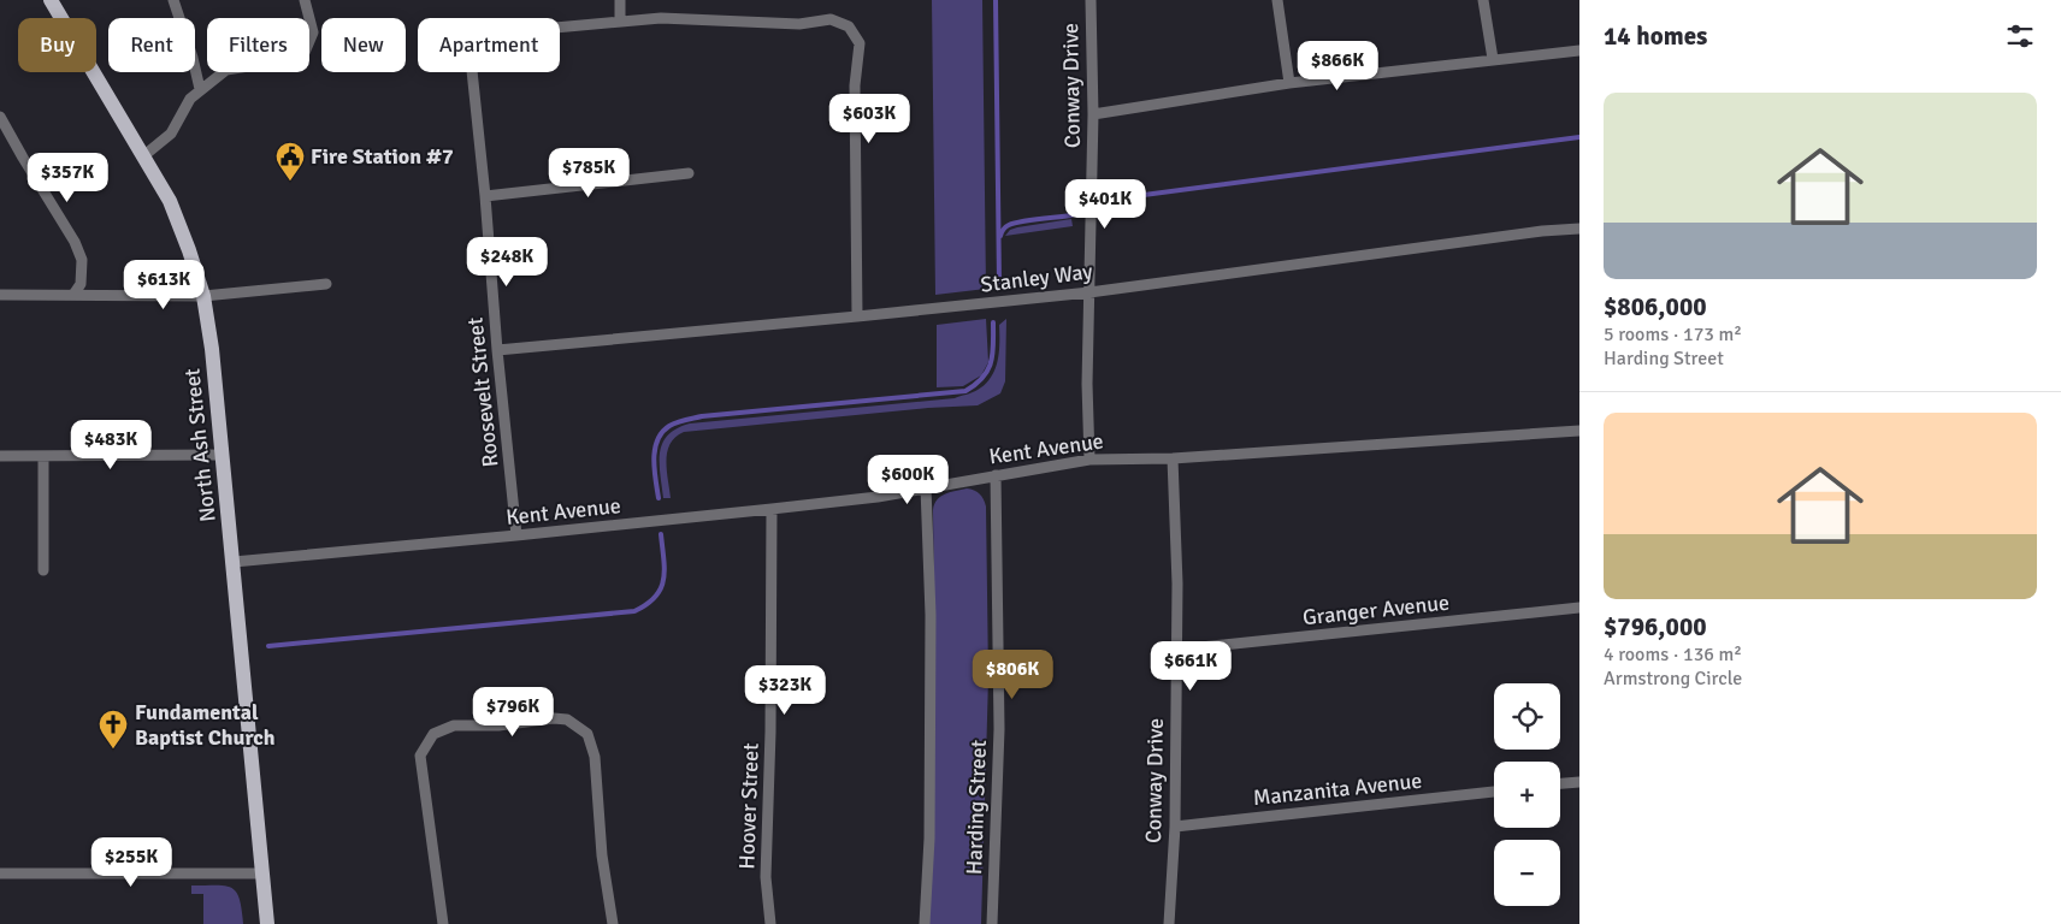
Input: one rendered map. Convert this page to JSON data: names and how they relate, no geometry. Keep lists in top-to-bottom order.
{
  "streets": {
    "main road": ["North Ash Street"],
    "street": [
      "Conway Drive",
      "Stanley Way",
      "Roosevelt Street",
      "Kent Avenue",
      "Granger Avenue",
      "Manzanita Avenue",
      "Hoover Street",
      "Harding Street"
    ]
  },
  "crossings": [
    ["Conway Drive", "Stanley Way"],
    ["Conway Drive", "Kent Avenue"],
    ["Conway Drive", "Granger Avenue"],
    ["Conway Drive", "Manzanita Avenue"],
    ["Stanley Way", "Roosevelt Street"],
    ["Roosevelt Street", "Kent Avenue"],
    ["North Ash Street", "Kent Avenue"],
    ["Kent Avenue", "Hoover Street"],
    ["Kent Avenue", "Harding Street"]
  ],
  "places": {
    "public building": ["Fire Station #7"],
    "church": ["Fundamental Baptist Church"]
  },
  "page": {
    "heading": "14 homes",
    "chip": [
      "Buy",
      "Rent",
      "Filters",
      "New",
      "Apartment"
    ],
    "price": [
      "$866K",
      "$603K",
      "$785K",
      "$357K",
      "$401K",
      "$248K",
      "$613K",
      "$483K",
      "$600K",
      "$661K",
      "$806K",
      "$323K",
      "$796K",
      "$255K"
    ],
    "list": [
      {
        "name": "$806,000",
        "note": "5 rooms · 173 m² · Harding Street"
      },
      {
        "name": "$796,000",
        "note": "4 rooms · 136 m² · Armstrong Circle"
      }
    ],
    "map_buttons": ["+", "−"]
  }
}
